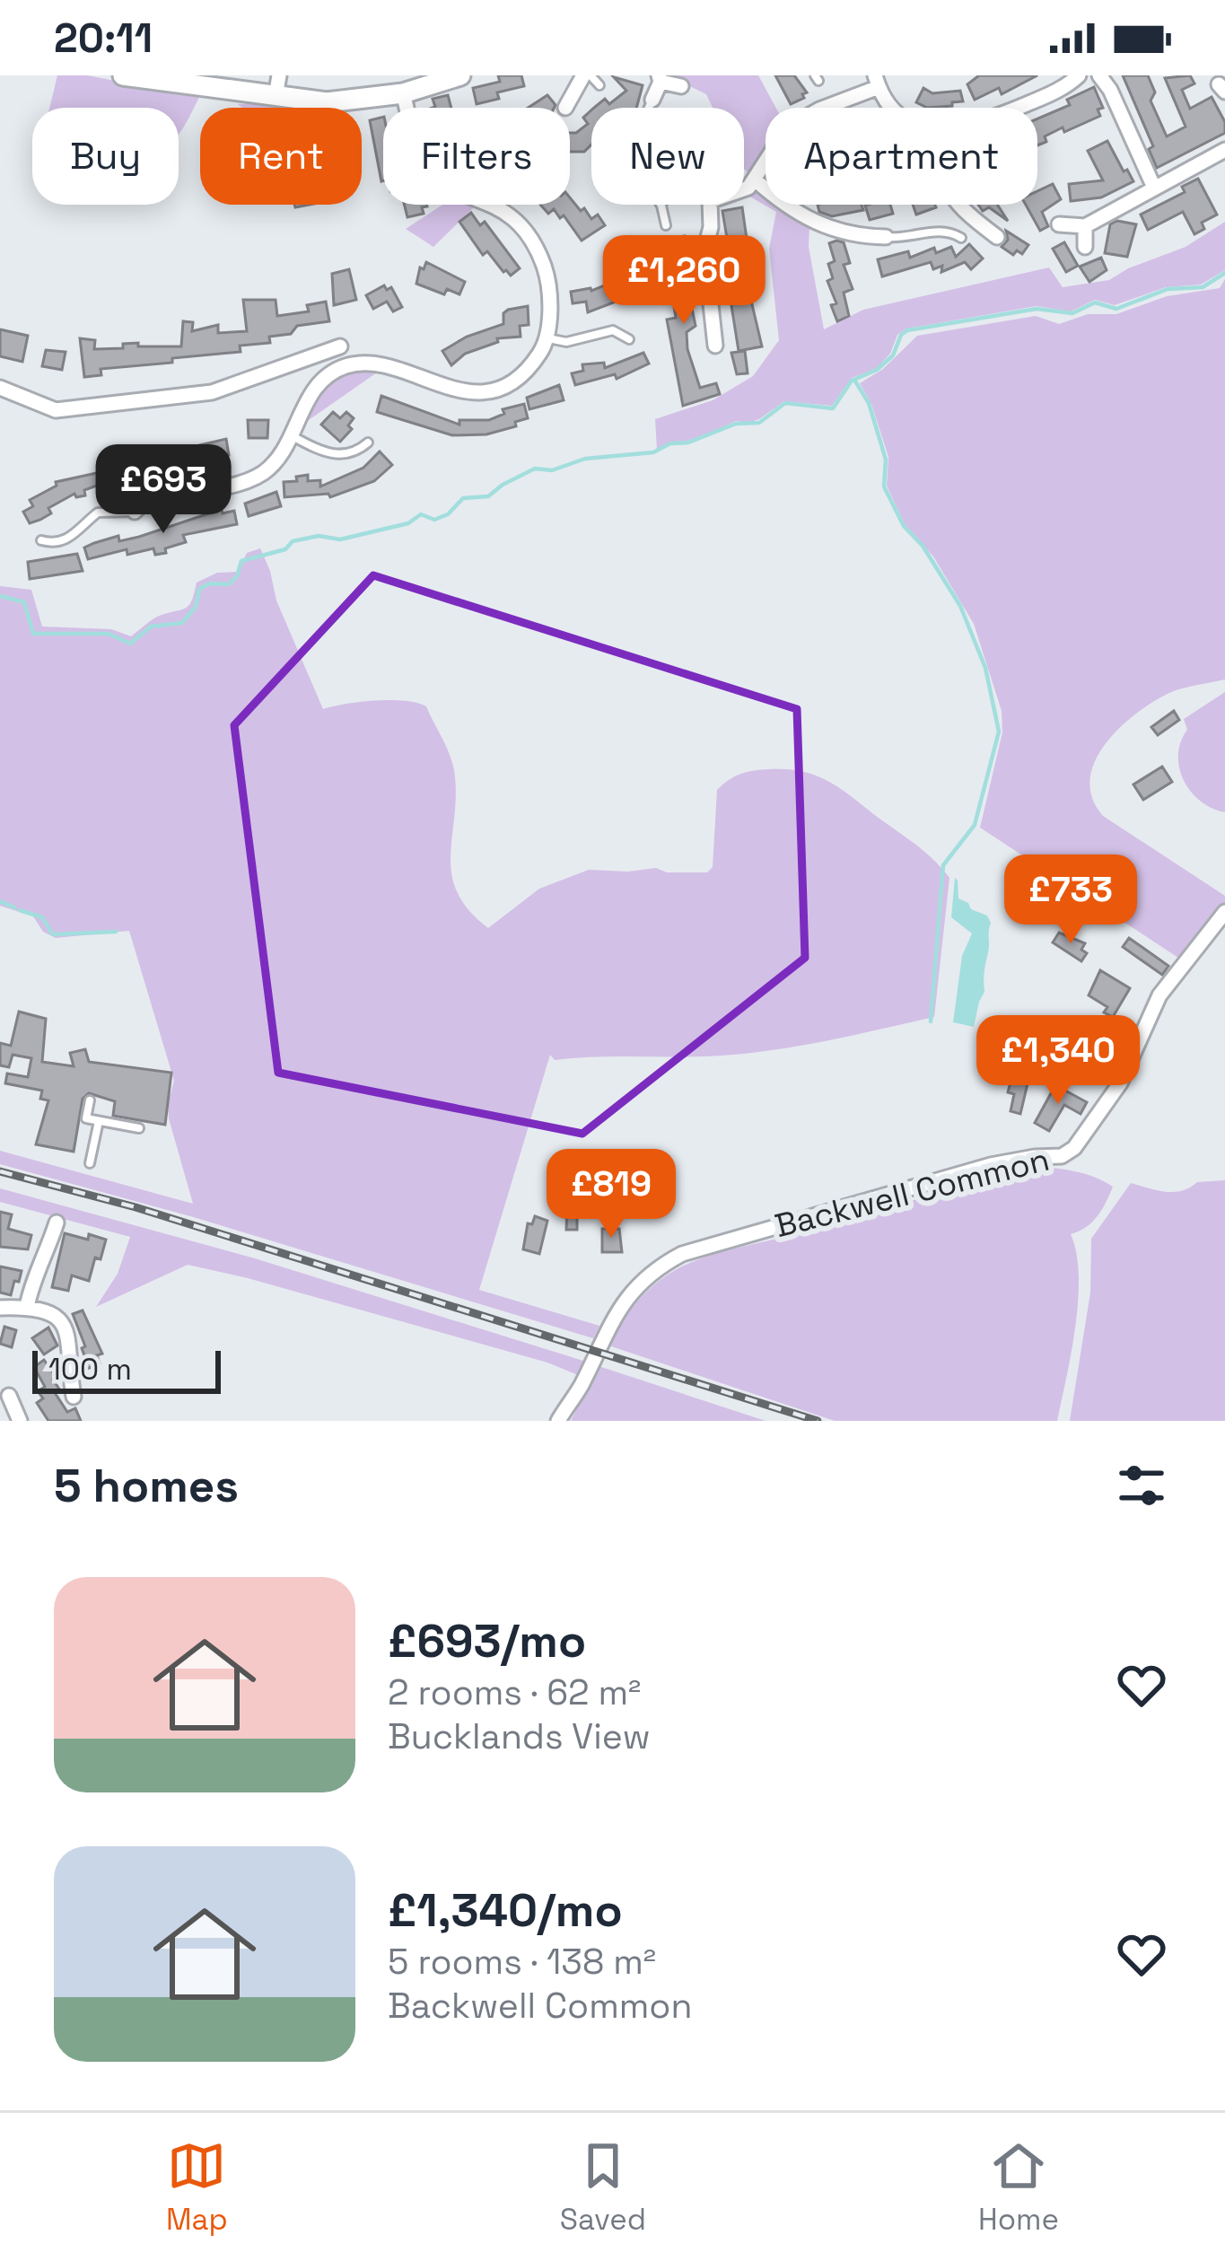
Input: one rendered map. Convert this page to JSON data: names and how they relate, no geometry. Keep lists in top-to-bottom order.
{
  "streets": {
    "street": ["Backwell Common"]
  },
  "scale_bar": "100 m",
  "page": {
    "status": "20:11",
    "chip": [
      "Buy",
      "Rent",
      "Filters",
      "New",
      "Apartment"
    ],
    "price": [
      "£1,260",
      "£693",
      "£733",
      "£1,340",
      "£819"
    ],
    "scale": "100 m",
    "heading": "5 homes",
    "list": [
      {
        "name": "£693/mo",
        "note": "2 rooms · 62 m² · Bucklands View"
      },
      {
        "name": "£1,340/mo",
        "note": "5 rooms · 138 m² · Backwell Common"
      }
    ],
    "tabs": ["Map", "Saved", "Home"]
  }
}
